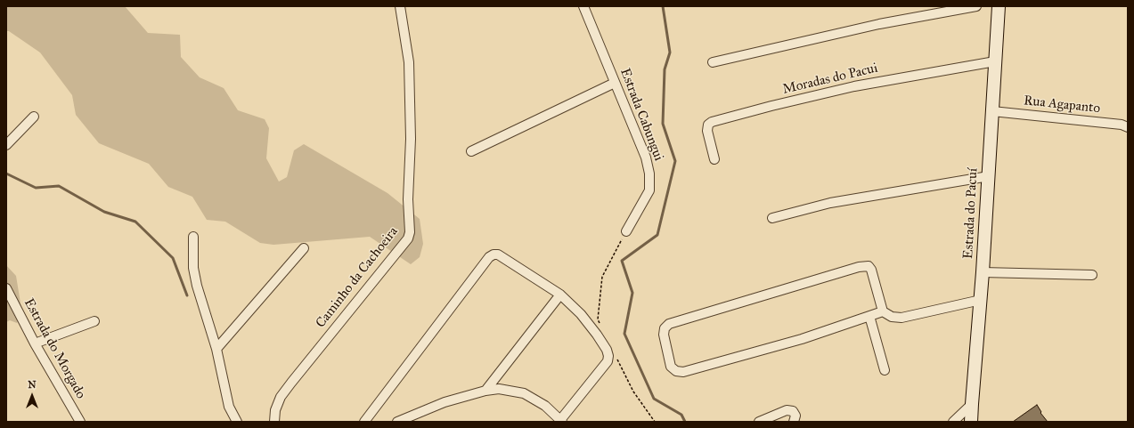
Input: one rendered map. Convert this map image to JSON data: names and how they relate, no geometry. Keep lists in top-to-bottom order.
{
  "streets": {
    "street": [
      "Moradas do Pacui",
      "Rua Agapanto",
      "Estrada Cabungui",
      "Estrada do Pacuí",
      "Caminho da Cachoeira",
      "Estrada do Morgado"
    ]
  },
  "crossings": [
    ["Moradas do Pacui", "Estrada do Pacuí"],
    ["Rua Agapanto", "Estrada do Pacuí"]
  ],
  "north": "top"
}
